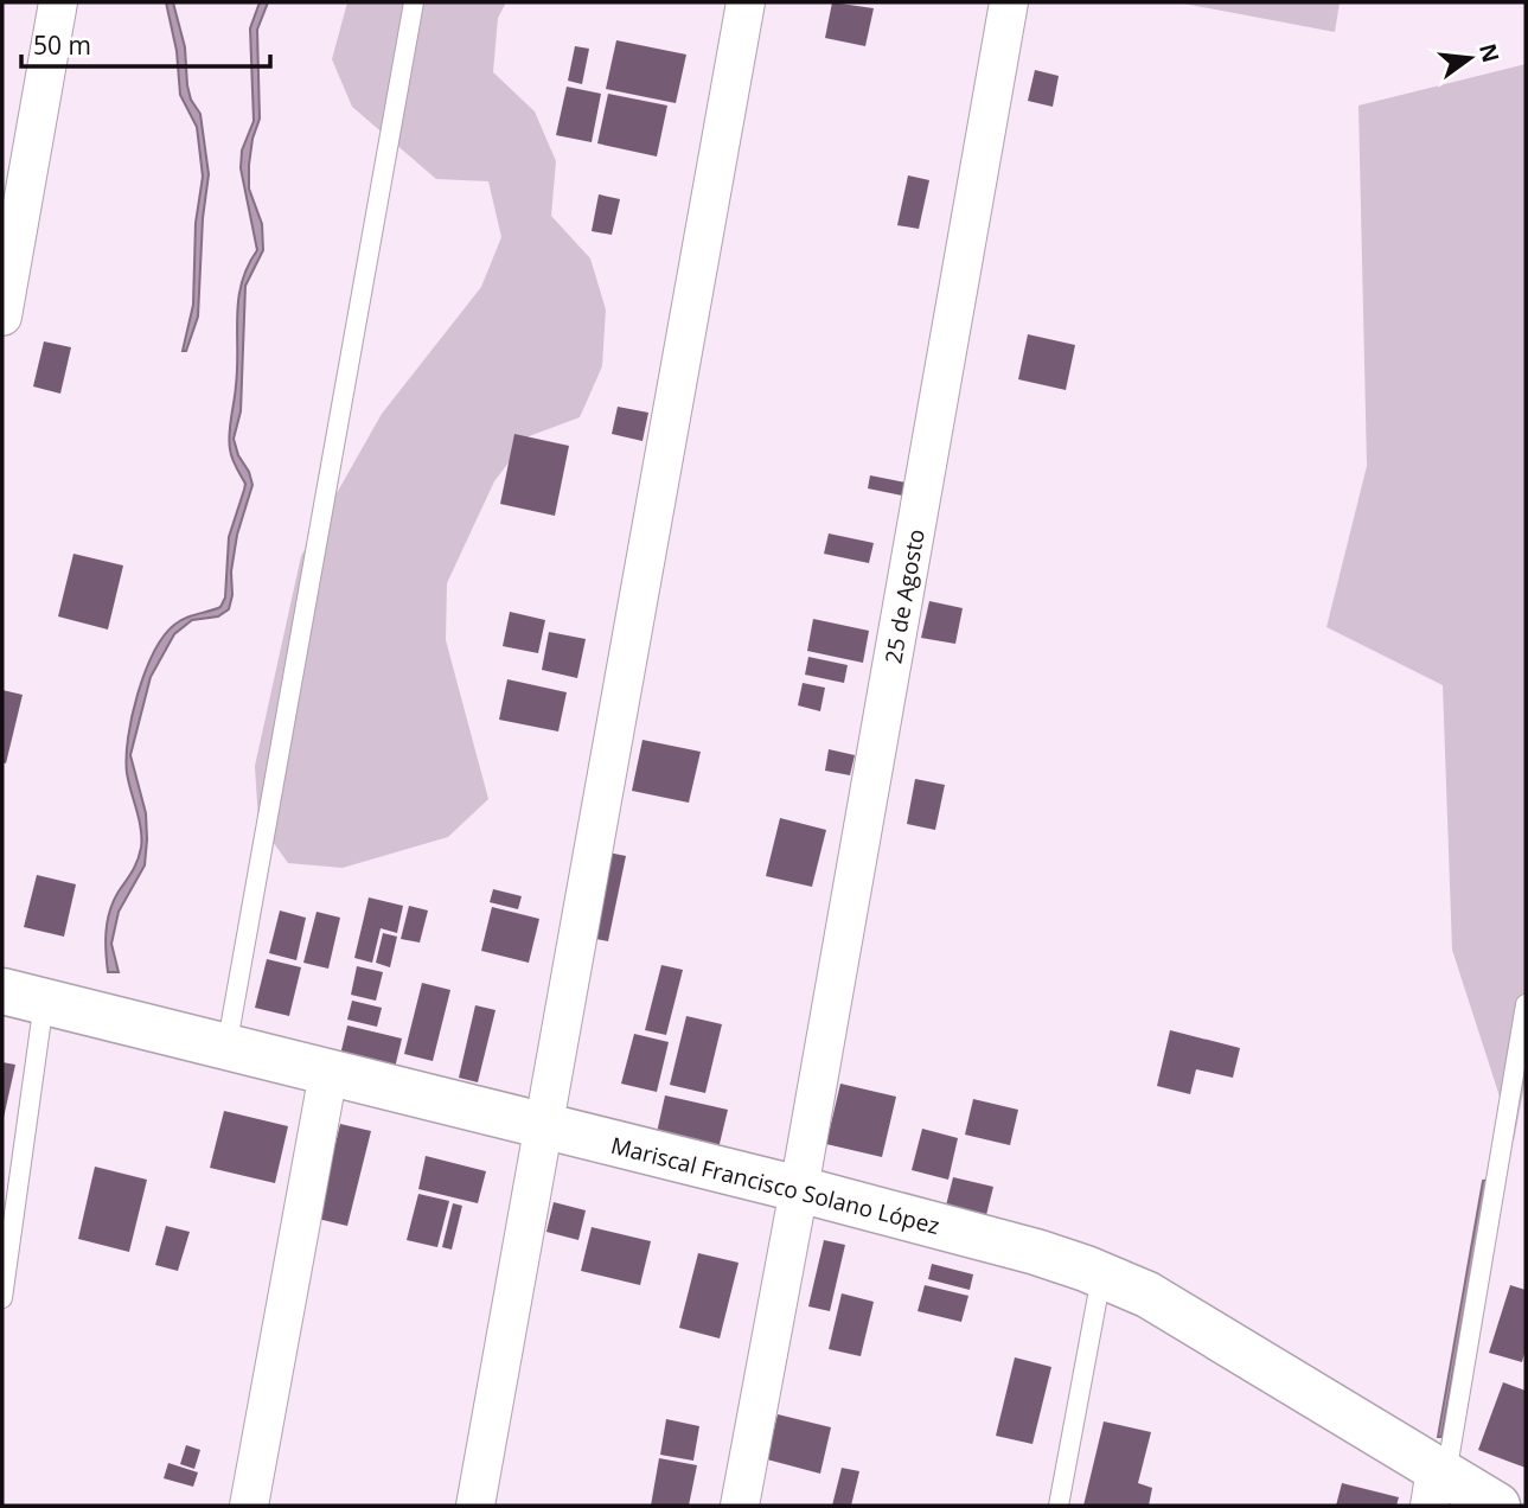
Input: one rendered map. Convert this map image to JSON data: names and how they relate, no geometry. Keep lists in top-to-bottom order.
{
  "streets": {
    "main road": ["Mariscal Francisco Solano López"],
    "street": ["25 de Agosto"]
  },
  "crossings": [
    ["25 de Agosto", "Mariscal Francisco Solano López"]
  ],
  "scale_bar": "50 m",
  "north": "right"
}
